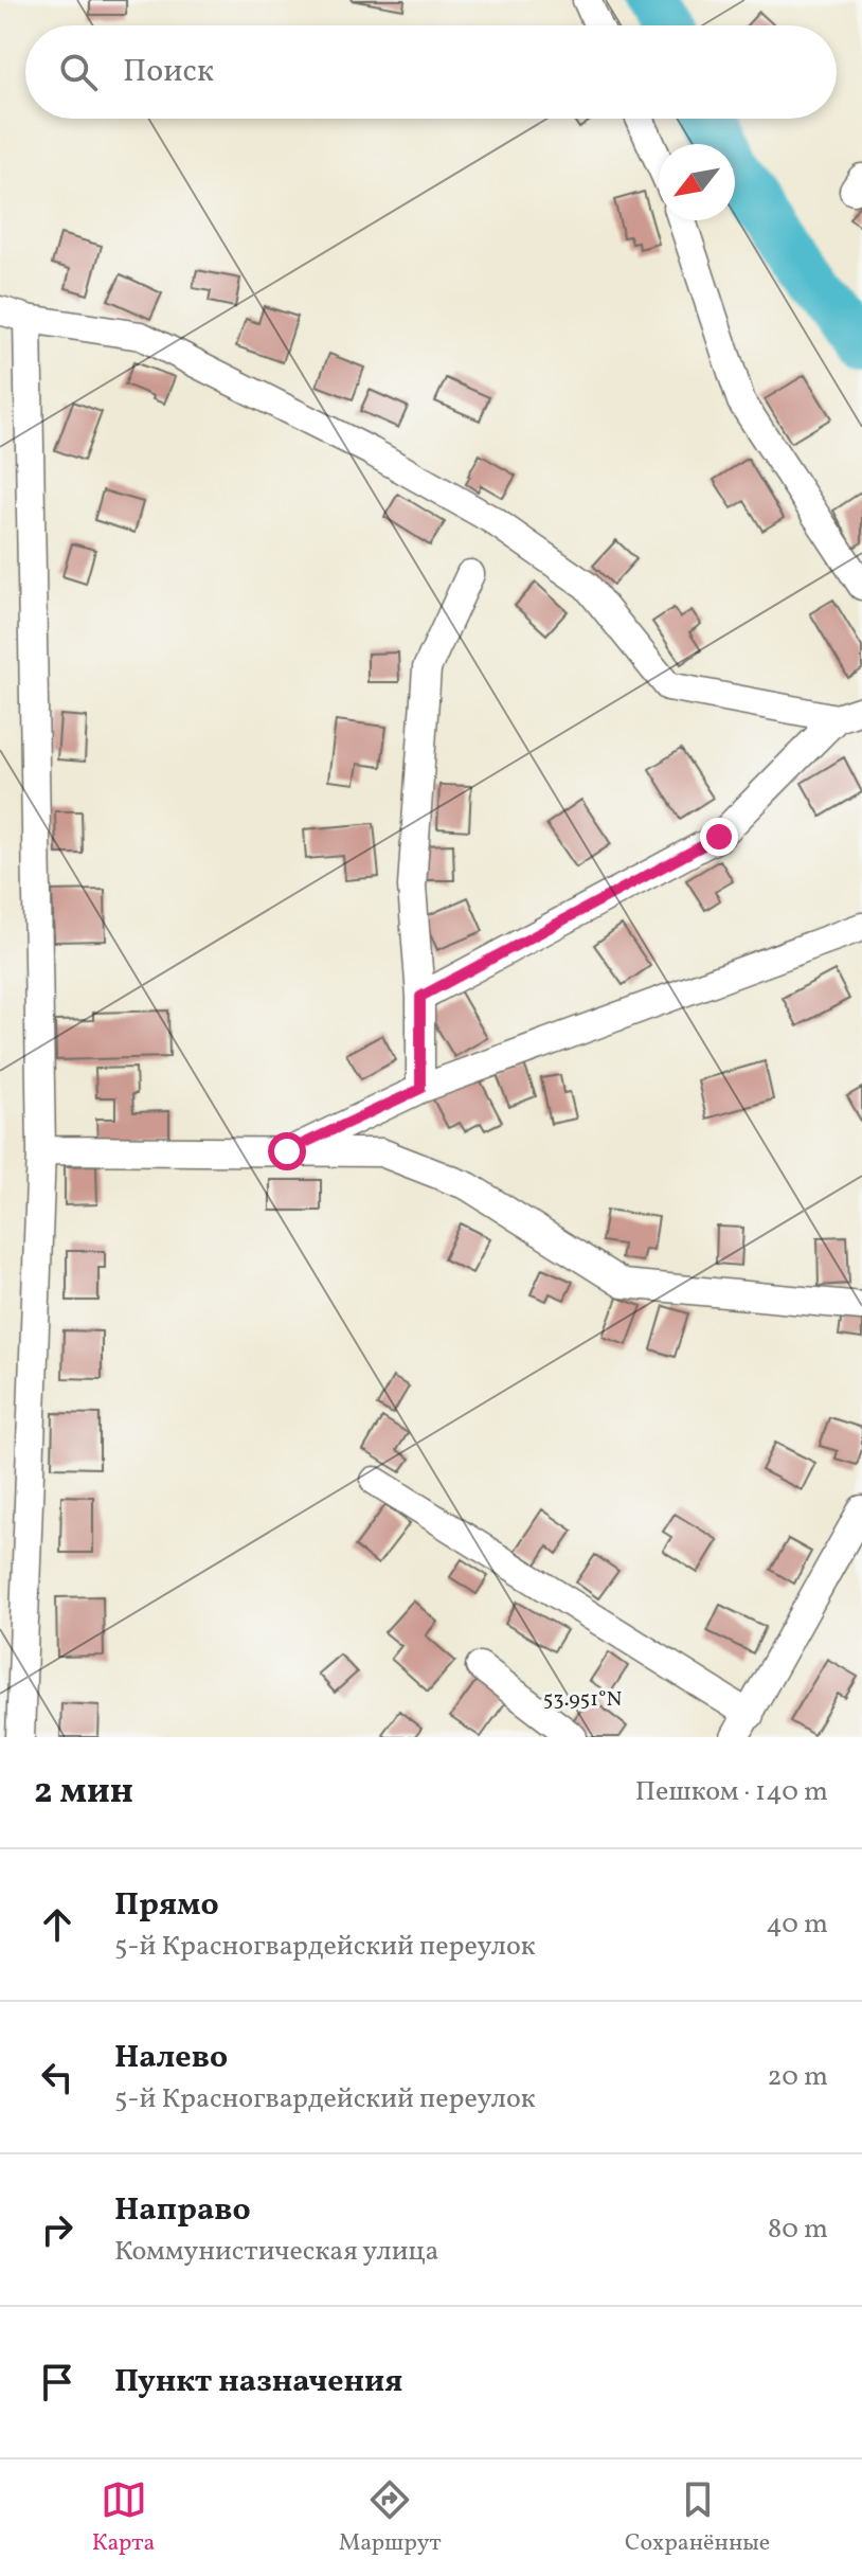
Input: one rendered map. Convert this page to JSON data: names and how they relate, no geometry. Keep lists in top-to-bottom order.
{
  "north": "bottom left",
  "page": {
    "search": "Поиск",
    "heading": ["2 мин", "Пешком · 140 m"],
    "list": [
      ["Прямо", "5-й Красногвардейский переулок", "40 m"],
      ["Налево", "5-й Красногвардейский переулок", "20 m"],
      ["Направо", "Коммунистическая улица", "80 m"],
      "Пункт назначения"
    ],
    "nav": ["Карта", "Маршрут", "Сохранённые"]
  },
  "coordinates": ["53.951°N"]
}
